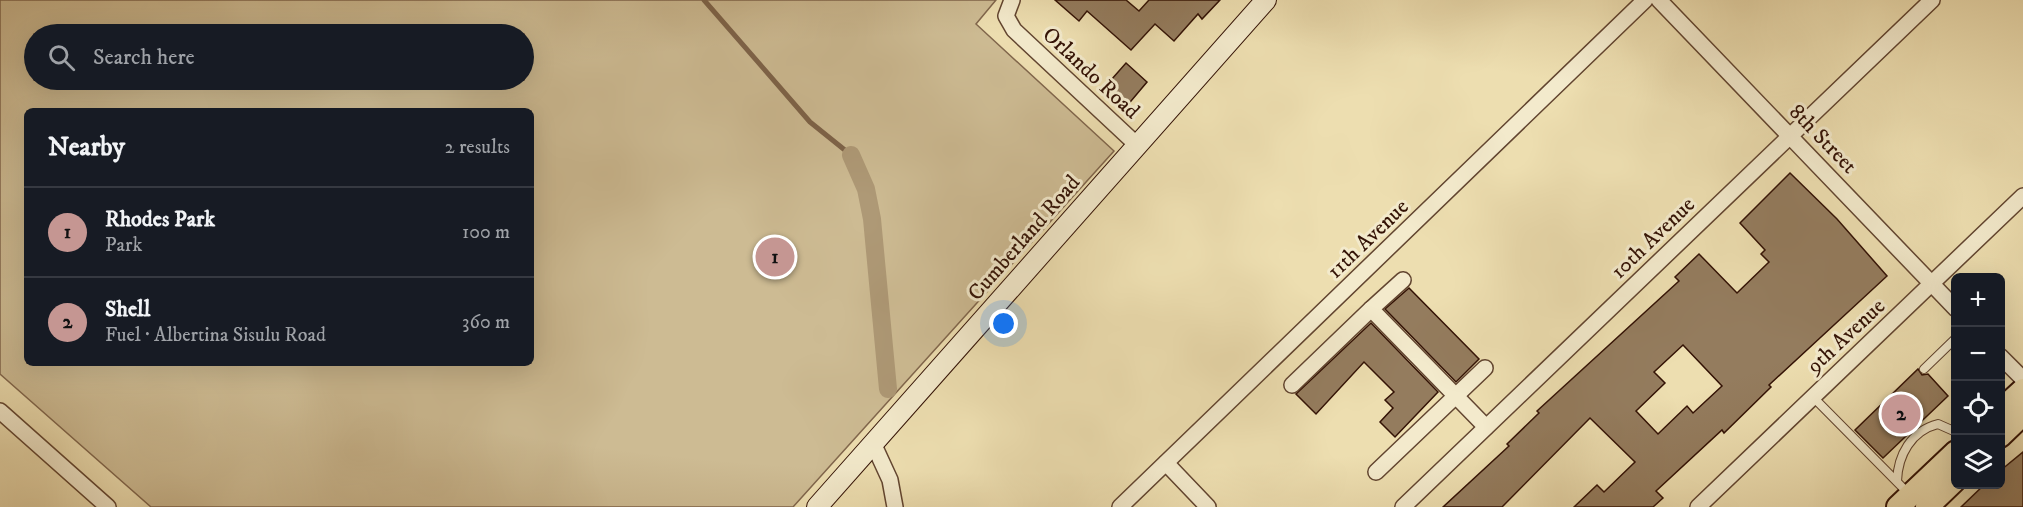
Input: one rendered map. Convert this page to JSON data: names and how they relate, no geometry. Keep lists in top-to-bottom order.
{
  "streets": {
    "street": [
      "Orlando Road",
      "8th Street",
      "Cumberland Road",
      "10th Avenue",
      "11th Avenue",
      "9th Avenue"
    ]
  },
  "crossings": [
    ["Orlando Road", "Cumberland Road"],
    ["8th Street", "10th Avenue"],
    ["8th Street", "9th Avenue"]
  ],
  "page": {
    "search": "Search here",
    "heading": ["Nearby", "2 results"],
    "list": [
      {
        "mark": "1",
        "name": "Rhodes Park",
        "note": "Park",
        "value": "100 m"
      },
      {
        "mark": "2",
        "name": "Shell",
        "note": "Fuel · Albertina Sisulu Road",
        "value": "360 m"
      }
    ],
    "pins": ["1", "2"],
    "map_buttons": ["+", "−"]
  }
}
